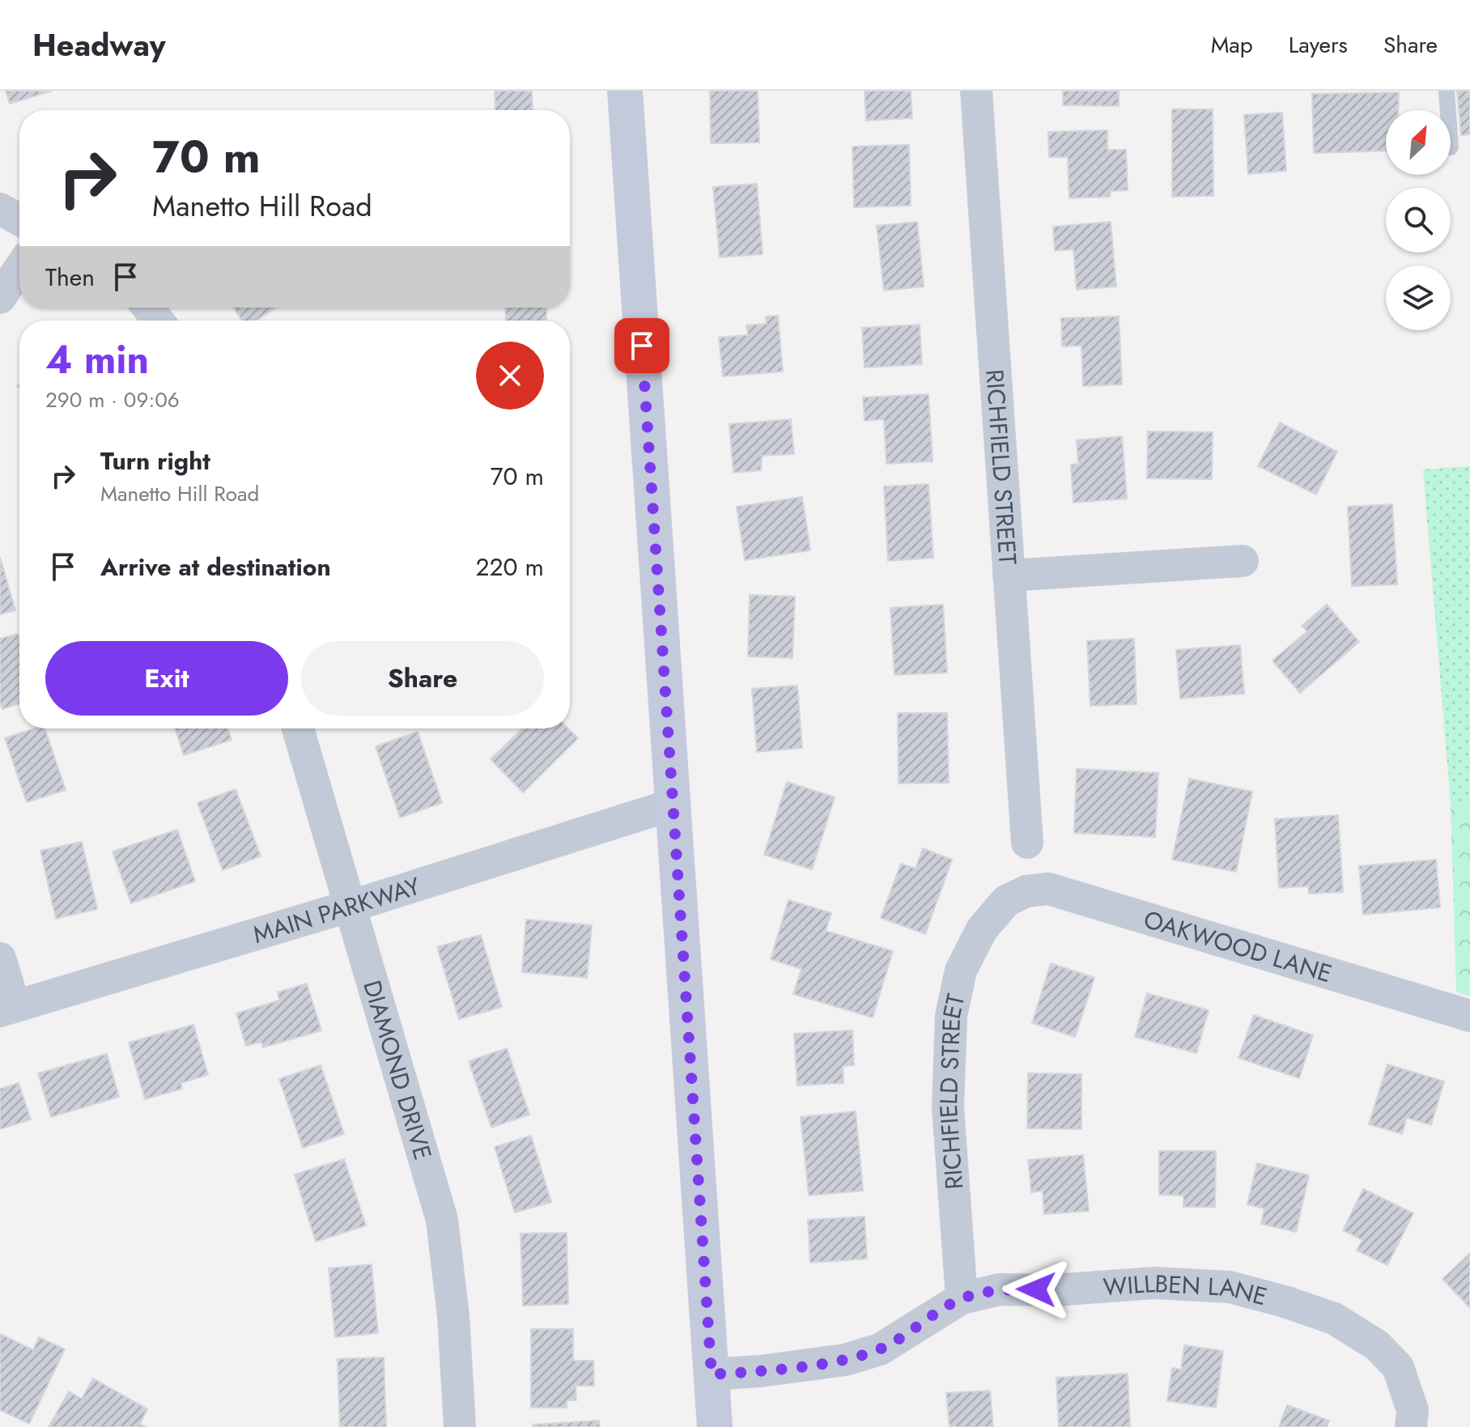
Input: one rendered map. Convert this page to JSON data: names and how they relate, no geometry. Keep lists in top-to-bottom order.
{
  "streets": {
    "street": [
      "RICHFIELD STREET",
      "MAIN PARKWAY",
      "OAKWOOD LANE",
      "DIAMOND DRIVE",
      "WILLBEN LANE"
    ]
  },
  "crossings": [
    ["RICHFIELD STREET", "OAKWOOD LANE"],
    ["RICHFIELD STREET", "WILLBEN LANE"],
    ["MAIN PARKWAY", "DIAMOND DRIVE"]
  ],
  "north": "top right",
  "page": {
    "header": "Headway",
    "nav": ["Map", "Layers", "Share"],
    "turn": ["70 m", "Manetto Hill Road"],
    "then": "Then",
    "heading": ["4 min", "290 m · 09:06"],
    "list": [
      {
        "name": "Turn right",
        "note": "Manetto Hill Road",
        "value": "70 m"
      },
      {
        "name": "Arrive at destination",
        "value": "220 m"
      }
    ],
    "buttons": ["Exit", "Share"]
  }
}
